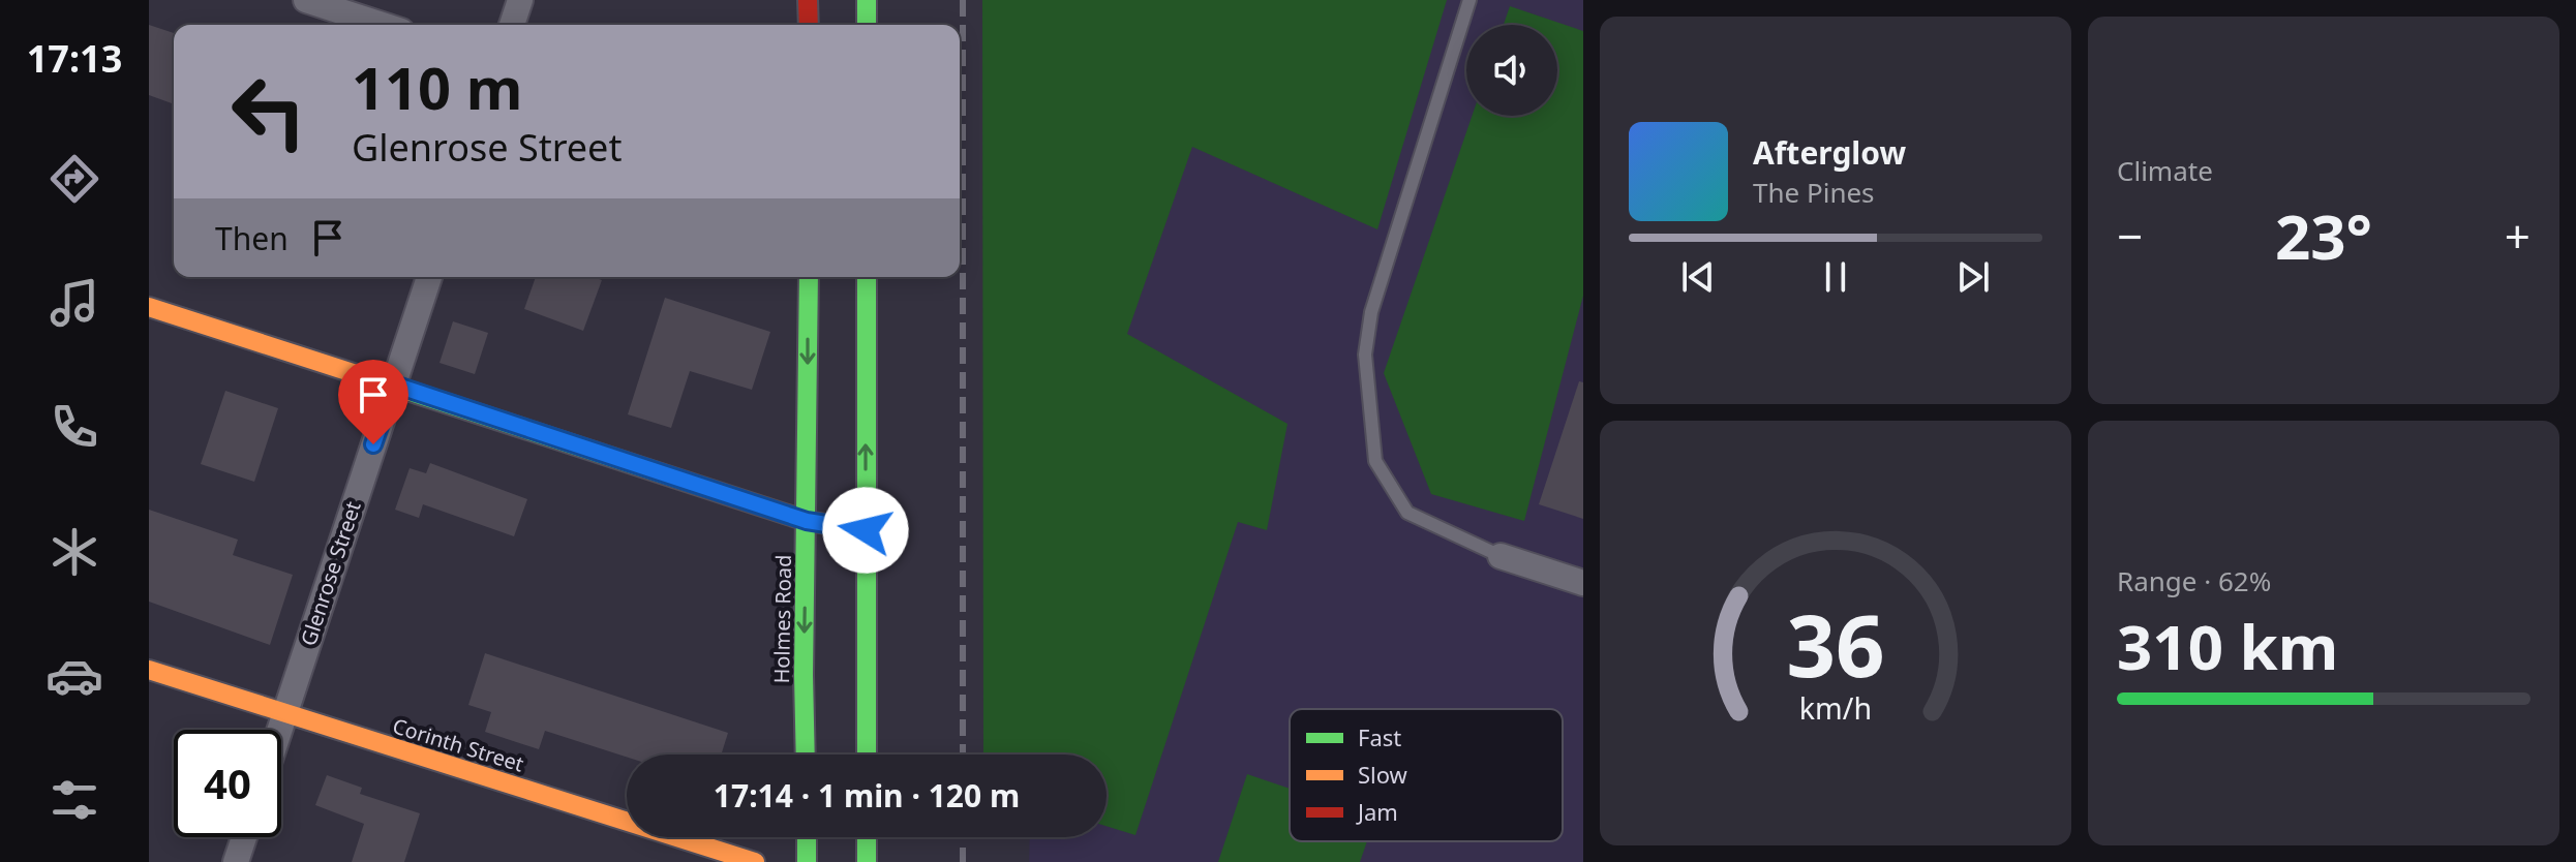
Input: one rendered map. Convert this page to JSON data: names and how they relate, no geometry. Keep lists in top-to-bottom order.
{
  "streets": {
    "street": ["Glenrose Street", "Holmes Road", "Corinth Street"]
  },
  "crossings": [
    ["Glenrose Street", "Corinth Street"]
  ],
  "legend": ["Fast", "Slow", "Jam"],
  "page": {
    "tabs": "17:13",
    "tile": [
      "Climate",
      ["Range · 62%", "310 km"]
    ],
    "turn": ["110 m", "Glenrose Street"],
    "song": ["Afterglow", "The Pines"],
    "then": "Then",
    "heat": ["−", "23°", "+"],
    "limit": "40",
    "trip": "17:14 · 1 min · 120 m",
    "gauge": ["36", "km/h"]
  }
}
